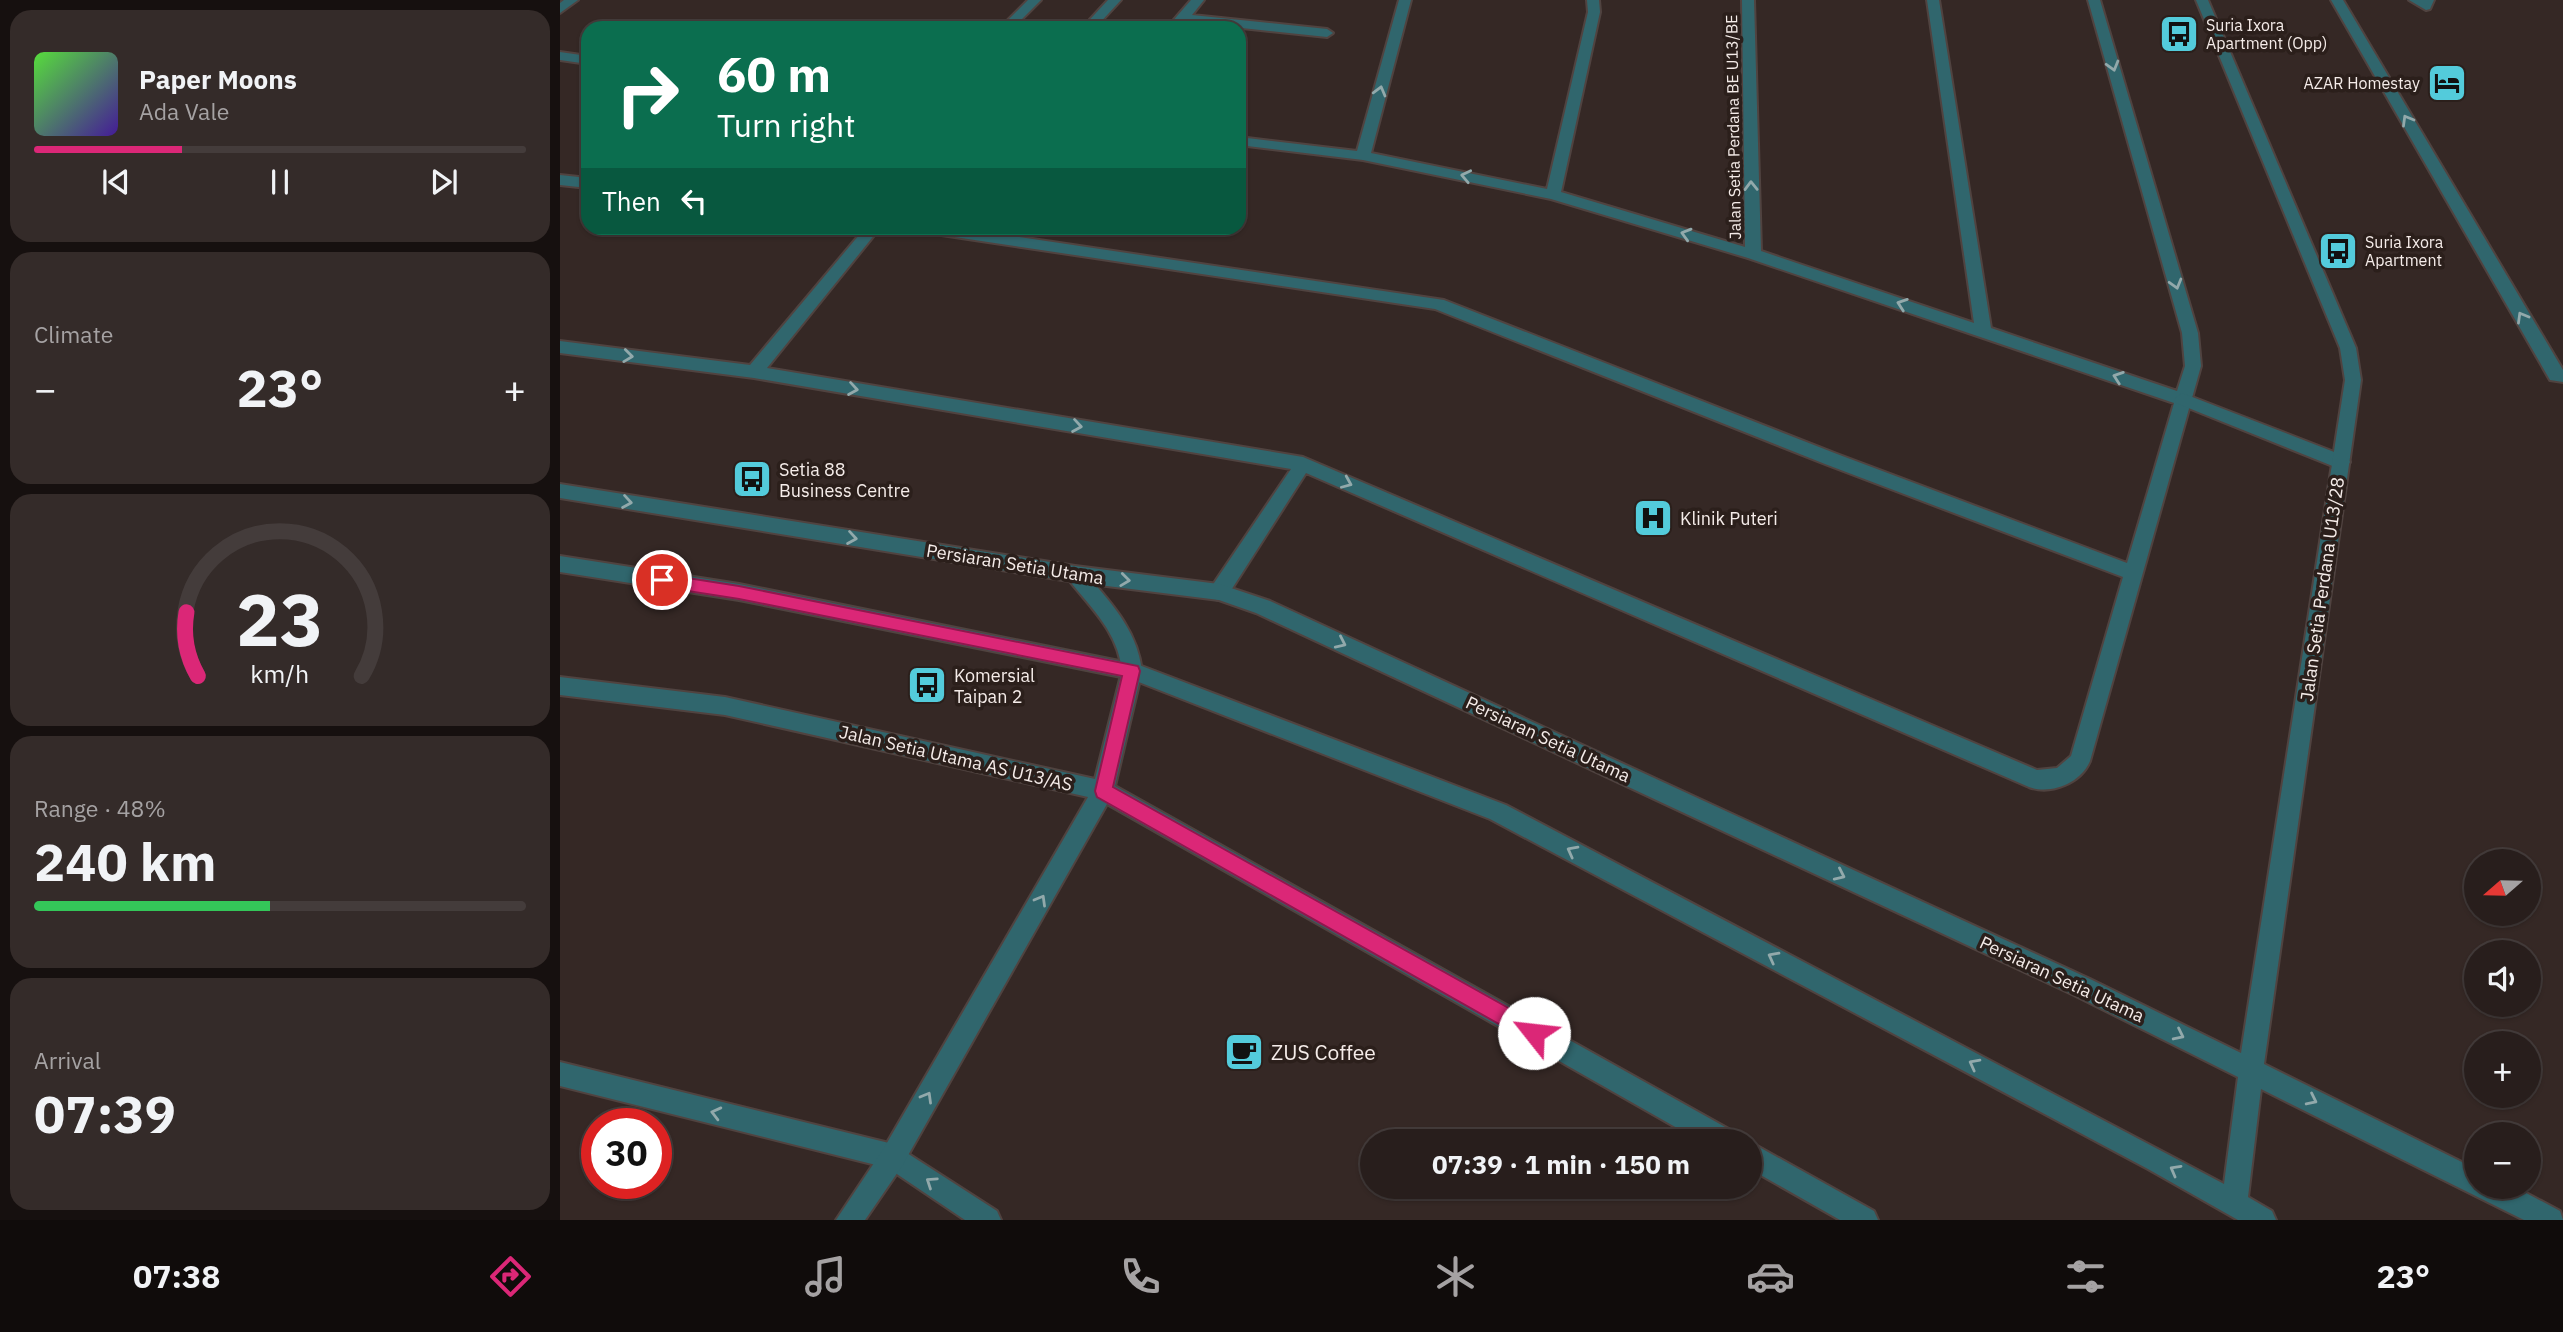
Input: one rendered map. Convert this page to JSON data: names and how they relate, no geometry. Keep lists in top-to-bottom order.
{
  "streets": {
    "street": [
      "Jalan Setia Perdana BE U13/BE",
      "Persiaran Setia Utama",
      "Jalan Setia Perdana U13/28",
      "Jalan Setia Utama AS U13/AS"
    ]
  },
  "crossings": [
    ["Persiaran Setia Utama", "Jalan Setia Perdana U13/28"]
  ],
  "places": {
    "bus stop": [
      "Suria Ixora Apartment (Opp)",
      "Suria Ixora Apartment",
      "Setia 88 Business Centre",
      "Komersial Taipan 2"
    ],
    "hotel": ["AZAR Homestay"],
    "hospital": ["Klinik Puteri"],
    "cafe": ["ZUS Coffee"]
  },
  "north": "left",
  "page": {
    "turn": ["60 m", "Turn right"],
    "song": ["Paper Moons", "Ada Vale"],
    "then": "Then",
    "tile": [
      "Climate",
      ["Range · 48%", "240 km"],
      ["Arrival", "07:39"]
    ],
    "heat": ["−", "23°", "+"],
    "map_buttons": ["+", "−"],
    "limit": "30",
    "trip": "07:39 · 1 min · 150 m",
    "tabs": ["07:38", "23°"],
    "gauge": ["23", "km/h"]
  }
}
